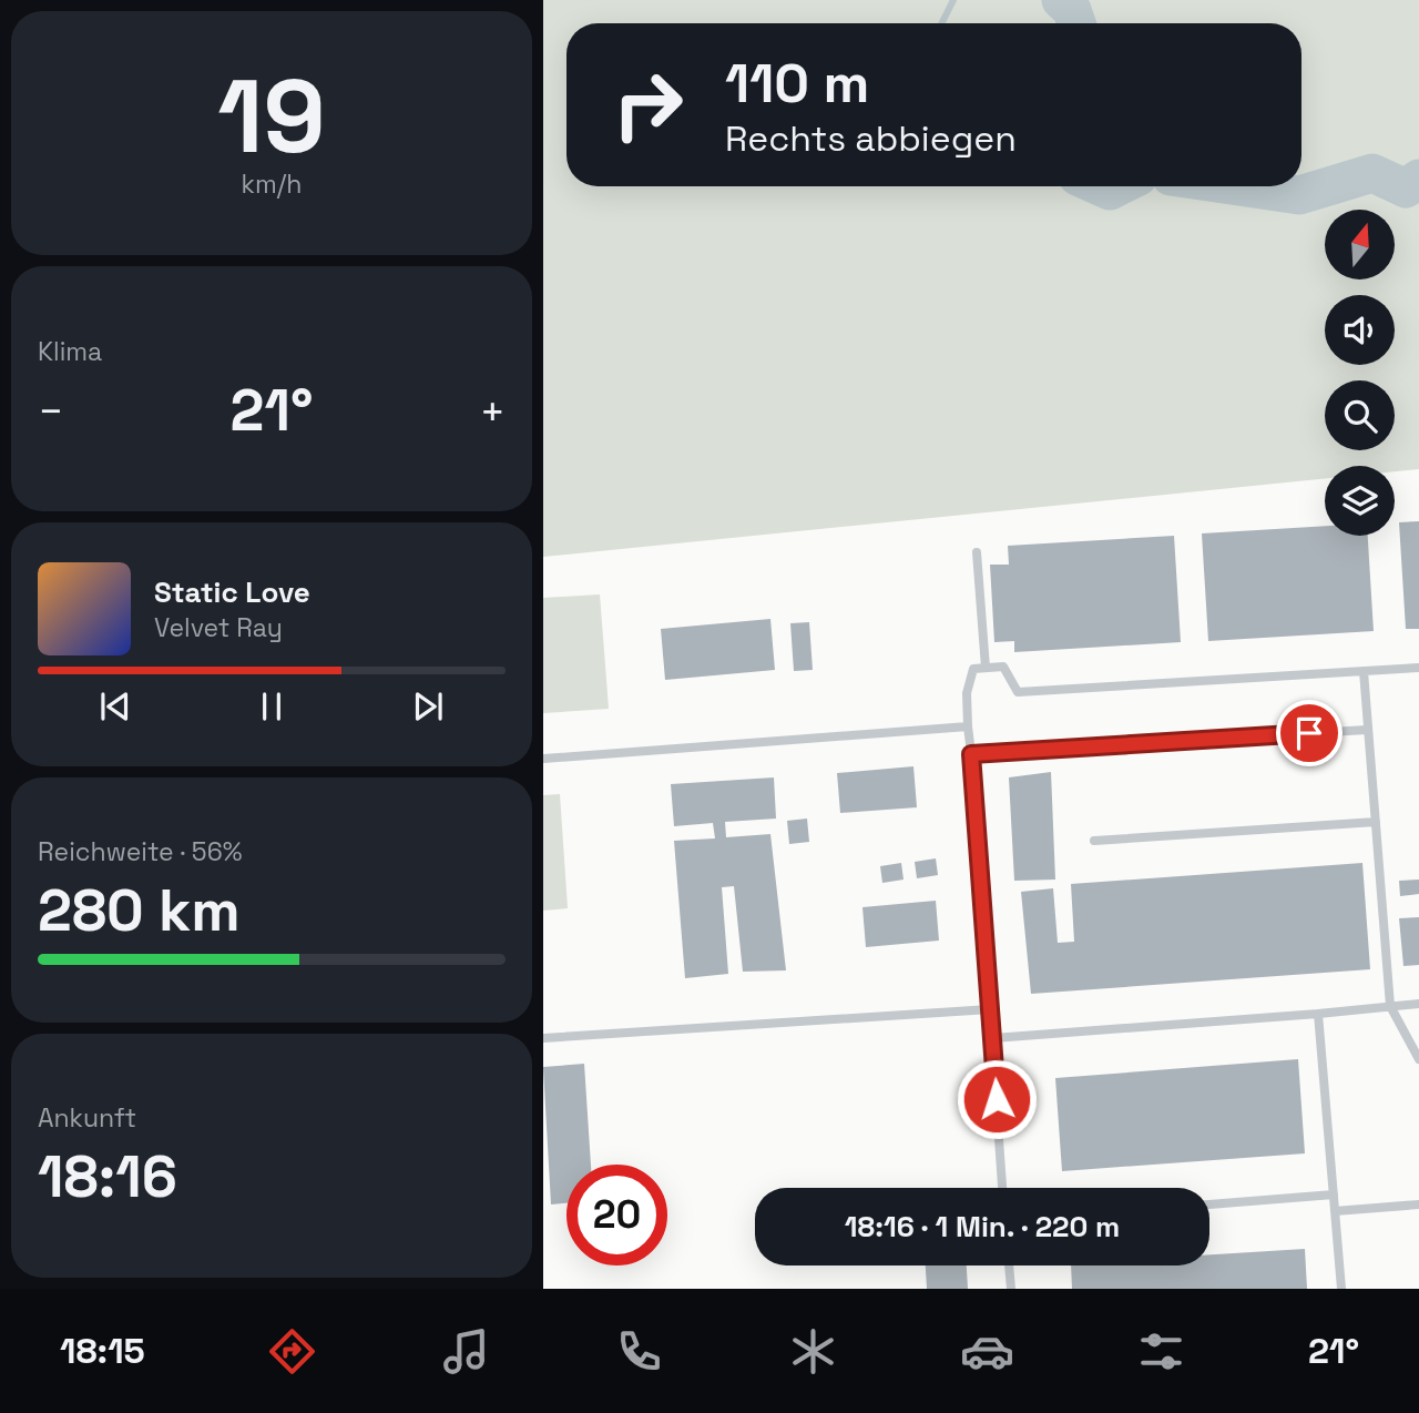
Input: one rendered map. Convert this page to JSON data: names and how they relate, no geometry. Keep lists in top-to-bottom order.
{
  "north": "top",
  "page": {
    "tile": [
      ["19", "km/h"],
      "Klima",
      ["Reichweite · 56%", "280 km"],
      ["Ankunft", "18:16"]
    ],
    "turn": ["110 m", "Rechts abbiegen"],
    "heat": ["−", "21°", "+"],
    "song": ["Static Love", "Velvet Ray"],
    "limit": "20",
    "trip": "18:16 · 1 Min. · 220 m",
    "tabs": ["18:15", "21°"]
  }
}
